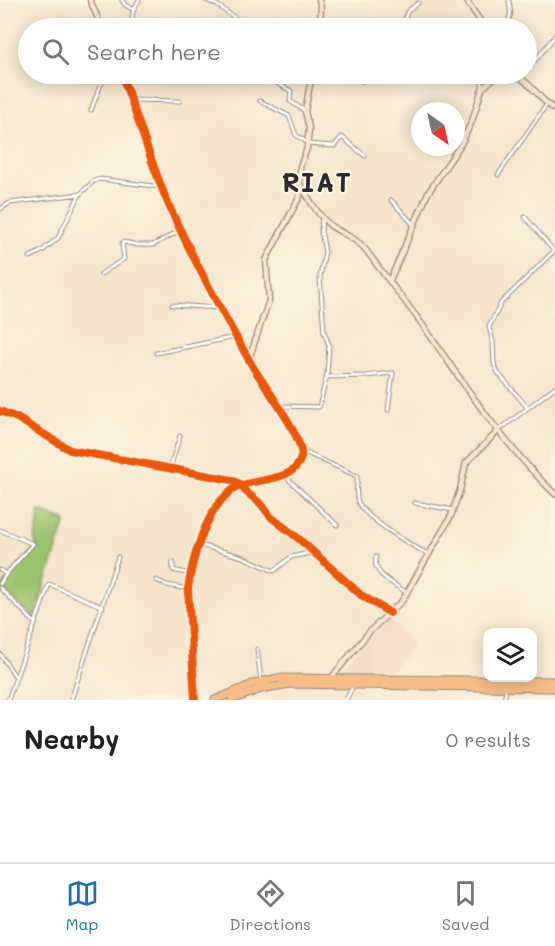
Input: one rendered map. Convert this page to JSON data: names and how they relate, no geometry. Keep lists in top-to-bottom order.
{
  "districts": ["RIAT"],
  "north": "bottom right",
  "page": {
    "search": "Search here",
    "heading": ["Nearby", "0 results"],
    "nav": ["Map", "Directions", "Saved"]
  }
}
